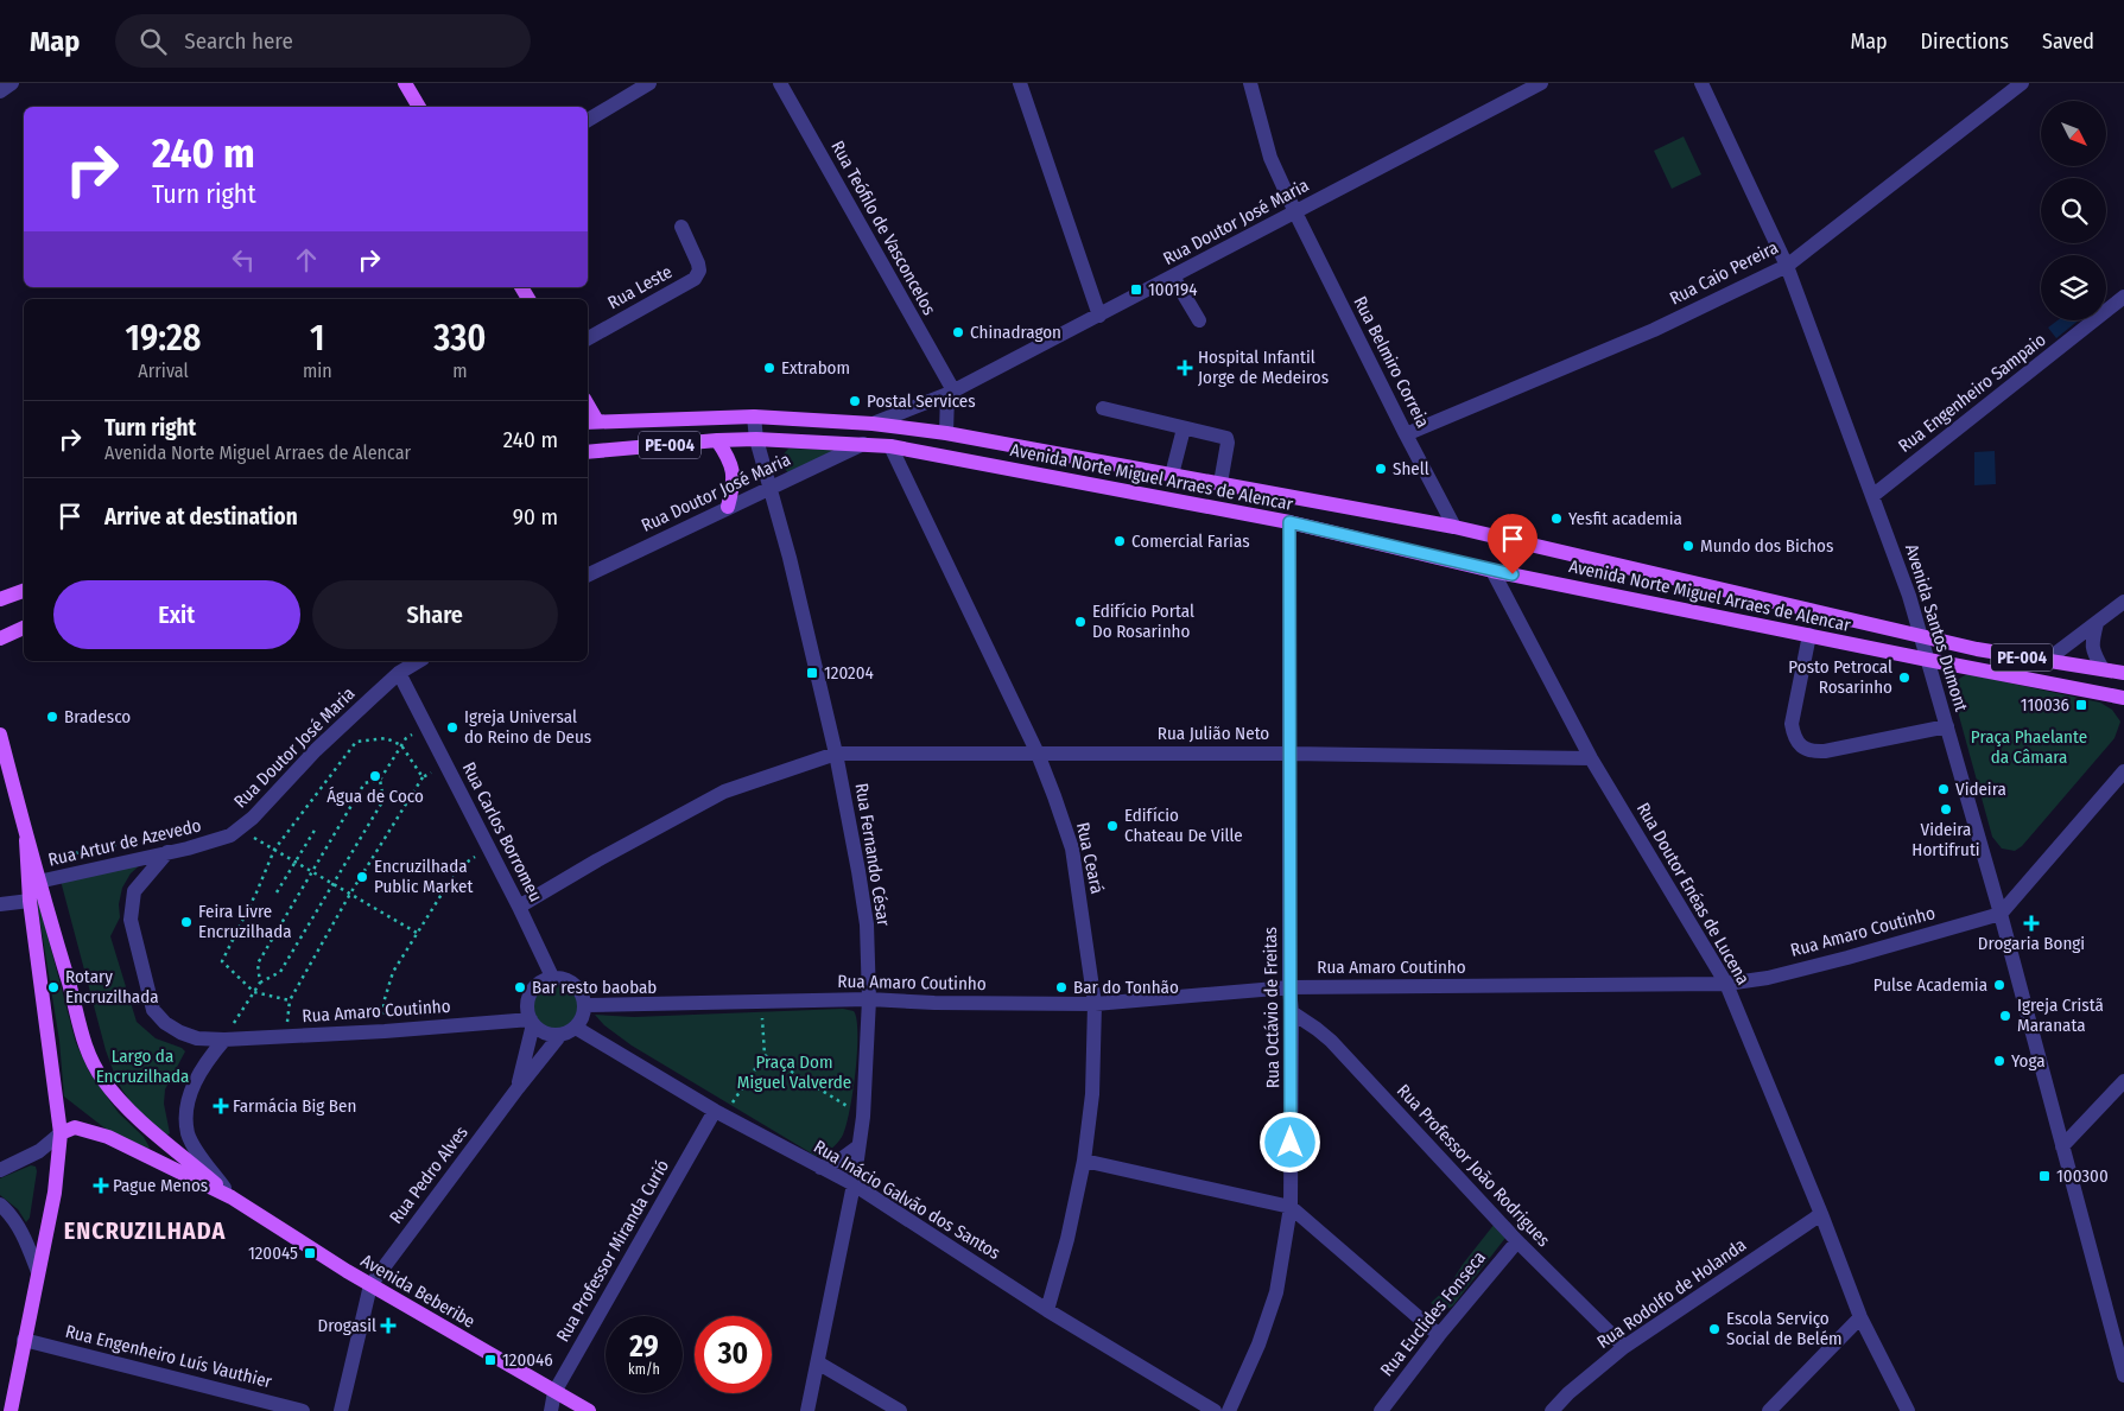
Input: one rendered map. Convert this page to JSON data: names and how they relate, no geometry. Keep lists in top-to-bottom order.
{
  "streets": {
    "main road": ["PE-004", "Avenida Norte Miguel Arraes de Alencar", "Avenida Beberibe"],
    "street": [
      "Rua Doutor José Maria",
      "Rua Teófilo de Vasconcelos",
      "Rua Caio Pereira",
      "Rua Leste",
      "Rua Belmiro Correia",
      "Rua Engenheiro Sampaio",
      "Avenida Santos Dumont",
      "Rua Julião Neto",
      "Rua Carlos Borromeu",
      "Rua Artur de Azevedo",
      "Rua Fernando César",
      "Rua Ceará",
      "Rua Doutor Enéas de Lucena",
      "Rua Amaro Coutinho",
      "Rua Octávio de Freitas",
      "Rua Professor João Rodrigues",
      "Rua Pedro Alves",
      "Rua Inácio Galvão dos Santos",
      "Rua Professor Miranda Curió",
      "Rua Rodolfo de Holanda",
      "Rua Euclides Fonseca",
      "Rua Engenheiro Luís Vauthier"
    ]
  },
  "crossings": [
    ["Rua Doutor José Maria", "Rua Teófilo de Vasconcelos"],
    ["Rua Doutor José Maria", "Rua Belmiro Correia"],
    ["Rua Doutor José Maria", "Avenida Norte Miguel Arraes de Alencar"],
    ["Rua Doutor José Maria", "Rua Carlos Borromeu"],
    ["Rua Doutor José Maria", "Rua Artur de Azevedo"],
    ["Rua Doutor José Maria", "Rua Fernando César"],
    ["Rua Caio Pereira", "Rua Belmiro Correia"],
    ["Rua Caio Pereira", "Avenida Santos Dumont"],
    ["Rua Belmiro Correia", "Avenida Norte Miguel Arraes de Alencar"],
    ["Rua Engenheiro Sampaio", "Avenida Santos Dumont"],
    ["Avenida Norte Miguel Arraes de Alencar", "Avenida Santos Dumont"],
    ["Avenida Norte Miguel Arraes de Alencar", "Rua Fernando César"],
    ["Avenida Norte Miguel Arraes de Alencar", "Rua Ceará"],
    ["Avenida Norte Miguel Arraes de Alencar", "Rua Doutor Enéas de Lucena"],
    ["Avenida Norte Miguel Arraes de Alencar", "Rua Octávio de Freitas"],
    ["Avenida Santos Dumont", "Rua Amaro Coutinho"],
    ["Rua Julião Neto", "Rua Carlos Borromeu"],
    ["Rua Julião Neto", "Rua Fernando César"],
    ["Rua Julião Neto", "Rua Ceará"],
    ["Rua Julião Neto", "Rua Doutor Enéas de Lucena"],
    ["Rua Julião Neto", "Rua Octávio de Freitas"],
    ["Rua Carlos Borromeu", "Rua Amaro Coutinho"],
    ["Rua Carlos Borromeu", "Rua Pedro Alves"],
    ["Rua Carlos Borromeu", "Rua Inácio Galvão dos Santos"],
    ["Rua Artur de Azevedo", "Avenida Beberibe"],
    ["Rua Fernando César", "Rua Amaro Coutinho"],
    ["Rua Fernando César", "Rua Inácio Galvão dos Santos"],
    ["Rua Ceará", "Rua Amaro Coutinho"],
    ["Rua Ceará", "Rua Inácio Galvão dos Santos"],
    ["Rua Doutor Enéas de Lucena", "Rua Amaro Coutinho"],
    ["Rua Doutor Enéas de Lucena", "Rua Rodolfo de Holanda"],
    ["Rua Amaro Coutinho", "Rua Octávio de Freitas"],
    ["Rua Amaro Coutinho", "Rua Pedro Alves"],
    ["Rua Amaro Coutinho", "Rua Inácio Galvão dos Santos"],
    ["Rua Octávio de Freitas", "Rua Professor João Rodrigues"],
    ["Rua Professor João Rodrigues", "Rua Rodolfo de Holanda"],
    ["Rua Professor João Rodrigues", "Rua Euclides Fonseca"],
    ["Rua Pedro Alves", "Rua Inácio Galvão dos Santos"],
    ["Rua Pedro Alves", "Avenida Beberibe"],
    ["Rua Inácio Galvão dos Santos", "Rua Professor Miranda Curió"],
    ["Rua Professor Miranda Curió", "Avenida Beberibe"]
  ],
  "districts": ["ENCRUZILHADA"],
  "parks": ["Praça Phaelante da Câmara", "Largo da Encruzilhada", "Praça Dom Miguel Valverde"],
  "places": {
    "transit": [
      "100194",
      "120204",
      "110036",
      "100300",
      "120045",
      "120046"
    ],
    "other": [
      "Chinadragon",
      "Extrabom",
      "Postal Services",
      "Shell",
      "Yesfit academia",
      "Comercial Farias",
      "Mundo dos Bichos",
      "Edifício Portal Do Rosarinho",
      "Posto Petrocal Rosarinho",
      "Bradesco",
      "Igreja Universal do Reino de Deus",
      "Água de Coco",
      "Videira",
      "Videira Hortifruti",
      "Edifício Chateau De Ville",
      "Encruzilhada Public Market",
      "Feira Livre Encruzilhada",
      "Pulse Academia",
      "Rotary Encruzilhada",
      "Bar resto baobab",
      "Bar do Tonhão",
      "Igreja Cristã Maranata",
      "Yoga",
      "Escola Serviço Social de Belém"
    ],
    "health": [
      "Hospital Infantil Jorge de Medeiros",
      "Drogaria Bongi",
      "Farmácia Big Ben",
      "Pague Menos",
      "Drogasil"
    ]
  },
  "north": "bottom right",
  "page": {
    "header": "Map",
    "search": "Search here",
    "nav": ["Map", "Directions", "Saved"],
    "turn": ["240 m", "Turn right"],
    "eta": [
      "19:28",
      "Arrival",
      "1",
      "min",
      "330",
      "m"
    ],
    "list": [
      {
        "name": "Turn right",
        "note": "Avenida Norte Miguel Arraes de Alencar",
        "value": "240 m"
      },
      {
        "name": "Arrive at destination",
        "value": "90 m"
      }
    ],
    "buttons": ["Exit", "Share"],
    "speed": "29 km/h",
    "limit": "30"
  }
}
